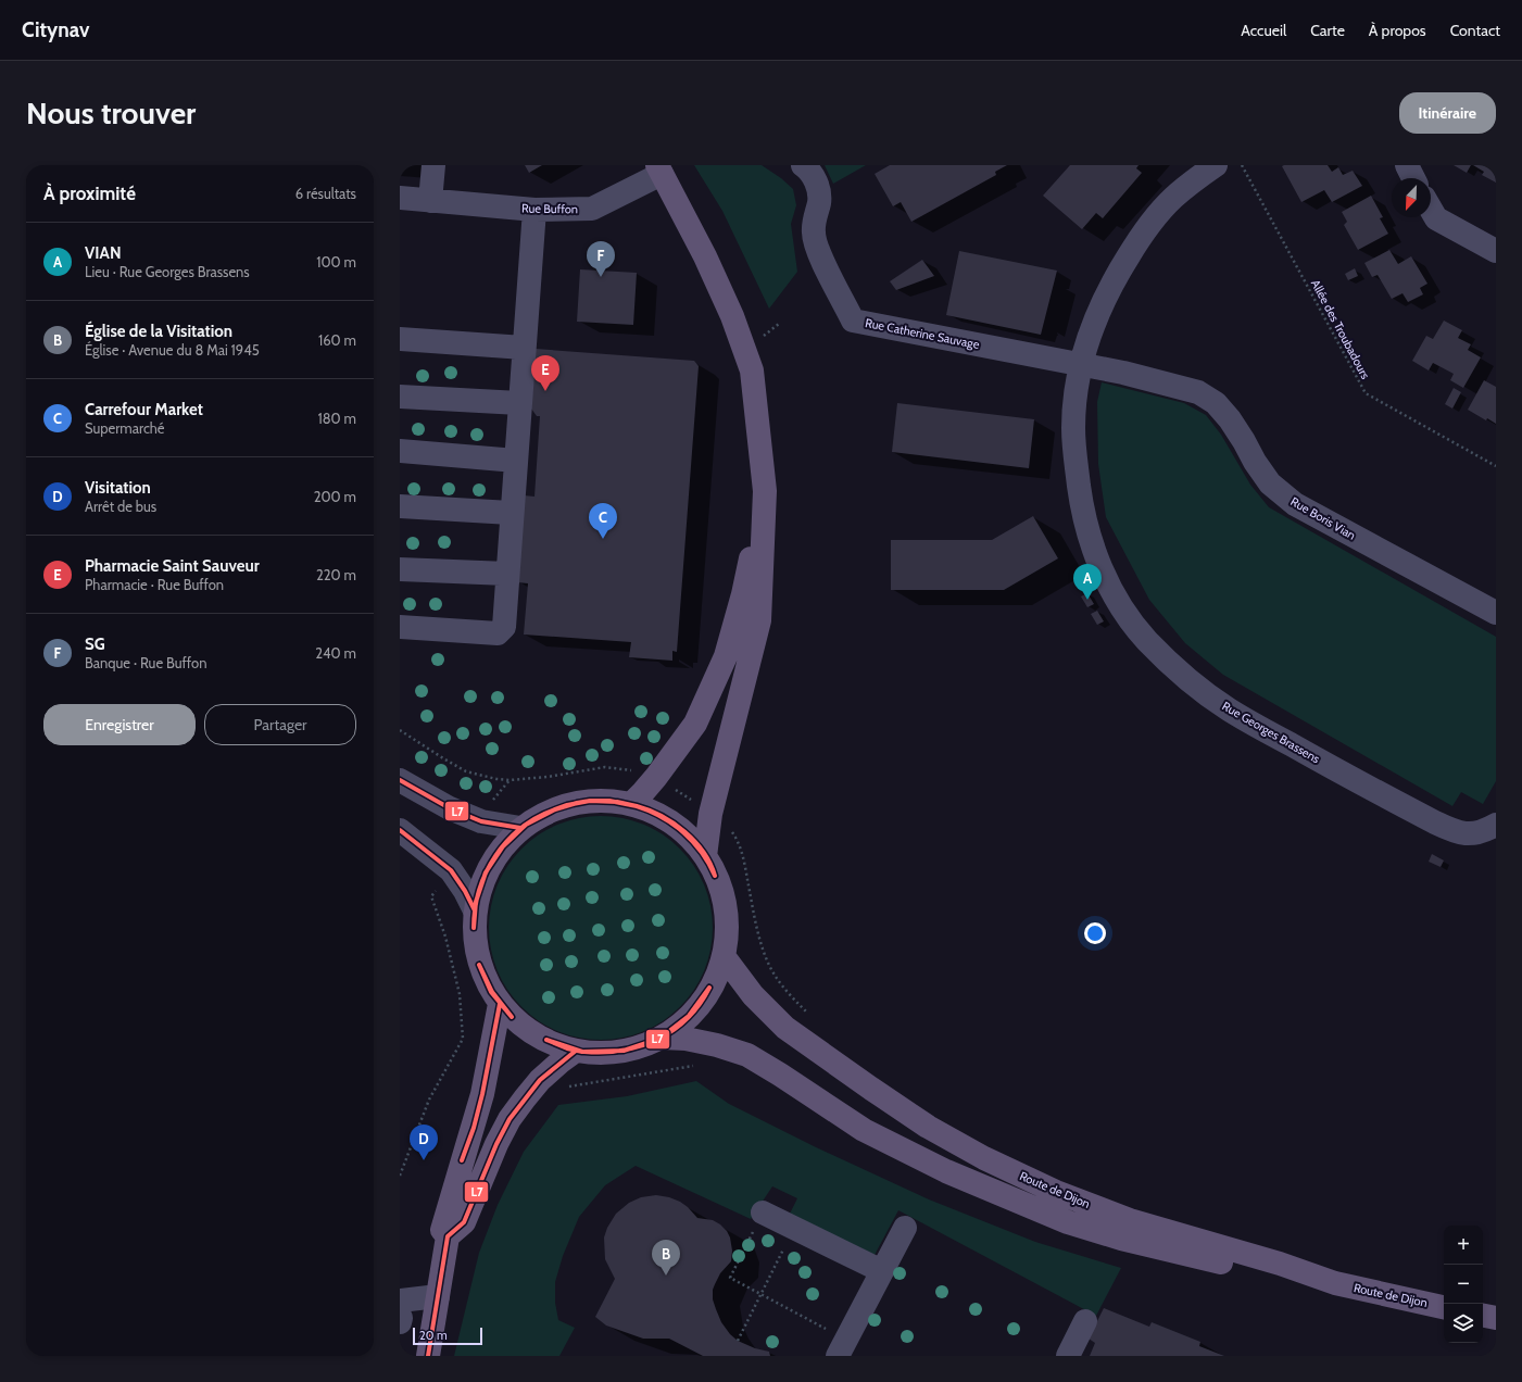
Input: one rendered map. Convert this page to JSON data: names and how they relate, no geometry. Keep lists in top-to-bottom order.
{
  "streets": {
    "main road": ["Route de Dijon"],
    "street": [
      "Rue Buffon",
      "Rue Catherine Sauvage",
      "Rue Boris Vian",
      "Rue Georges Brassens"
    ],
    "path": ["Allée des Troubadours"]
  },
  "crossings": [
    ["Rue Catherine Sauvage", "Rue Boris Vian"],
    ["Rue Catherine Sauvage", "Rue Georges Brassens"],
    ["Rue Boris Vian", "Rue Georges Brassens"]
  ],
  "lines": ["transit line L7"],
  "scale_bar": "20 m",
  "north": "bottom left",
  "page": {
    "header": "Citynav",
    "nav": [
      "Accueil",
      "Carte",
      "À propos",
      "Contact"
    ],
    "buttons": [
      "Itinéraire",
      ["Enregistrer", "Partager"]
    ],
    "title": "Nous trouver",
    "heading": ["À proximité", "6 résultats"],
    "list": [
      {
        "mark": "A",
        "name": "VIAN",
        "note": "Lieu · Rue Georges Brassens",
        "value": "100 m"
      },
      {
        "mark": "B",
        "name": "Église de la Visitation",
        "note": "Église · Avenue du 8 Mai 1945",
        "value": "160 m"
      },
      {
        "mark": "C",
        "name": "Carrefour Market",
        "note": "Supermarché",
        "value": "180 m"
      },
      {
        "mark": "D",
        "name": "Visitation",
        "note": "Arrêt de bus",
        "value": "200 m"
      },
      {
        "mark": "E",
        "name": "Pharmacie Saint Sauveur",
        "note": "Pharmacie · Rue Buffon",
        "value": "220 m"
      },
      {
        "mark": "F",
        "name": "SG",
        "note": "Banque · Rue Buffon",
        "value": "240 m"
      }
    ],
    "pins": [
      "F",
      "E",
      "C",
      "A",
      "D",
      "B"
    ],
    "map_buttons": ["+", "−"],
    "scale": "20 m"
  }
}
